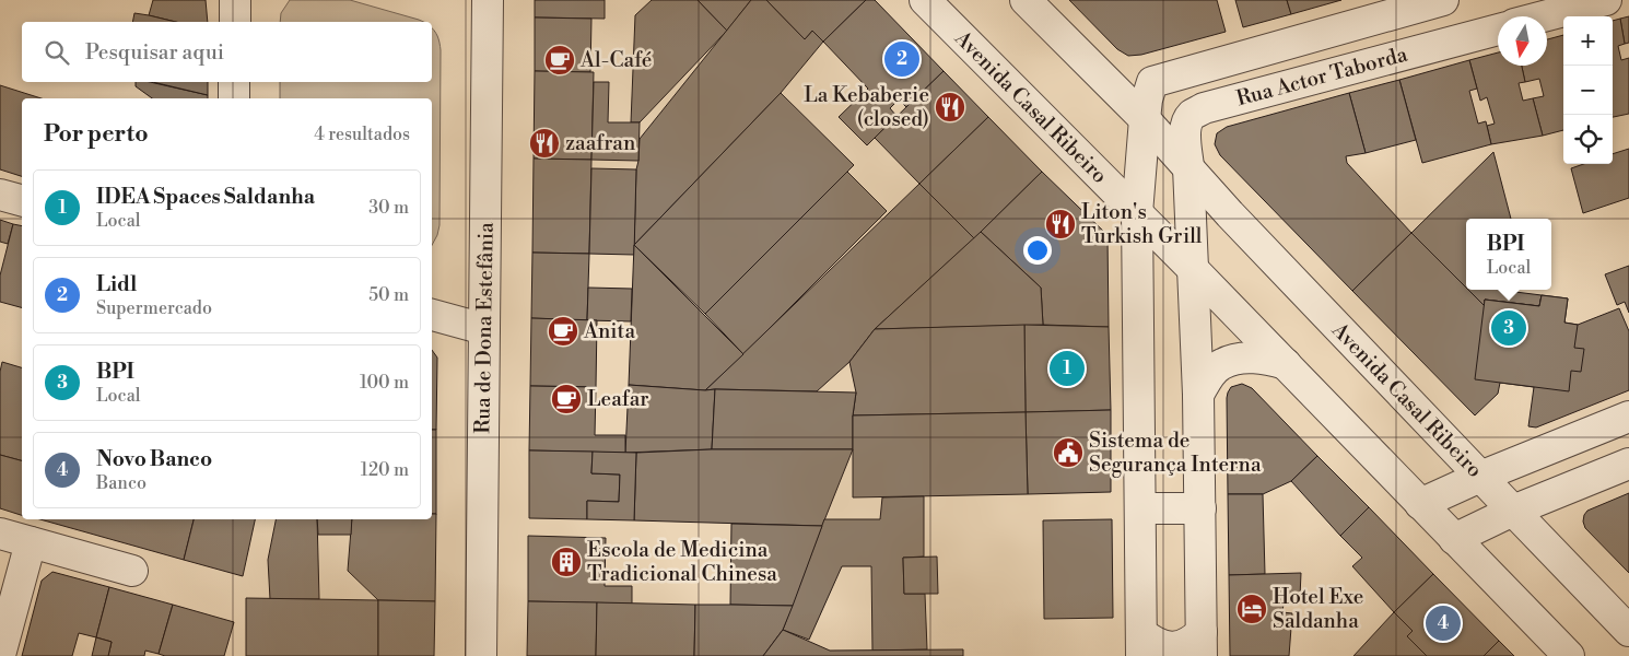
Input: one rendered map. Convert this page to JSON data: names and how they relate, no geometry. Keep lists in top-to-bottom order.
{
  "streets": {
    "street": ["Rua Actor Taborda", "Avenida Casal Ribeiro", "Rua de Dona Estefânia"]
  },
  "crossings": [
    ["Rua Actor Taborda", "Avenida Casal Ribeiro"]
  ],
  "places": {
    "cafe": ["Al-Café", "Anita", "Leafar"],
    "restaurant": ["La Kebaberie (closed)", "zaafran", "Liton's Turkish Grill"],
    "public building": ["Sistema de Segurança Interna"],
    "building": ["Escola de Medicina Tradicional Chinesa"],
    "hotel": ["Hotel Exe Saldanha"]
  },
  "north": "bottom",
  "page": {
    "map_buttons": ["+", "−"],
    "search": "Pesquisar aqui",
    "pins": [
      "2",
      "3",
      "1",
      "4"
    ],
    "heading": ["Por perto", "4 resultados"],
    "list": [
      {
        "mark": "1",
        "name": "IDEA Spaces Saldanha",
        "note": "Local",
        "value": "30 m"
      },
      {
        "mark": "2",
        "name": "Lidl",
        "note": "Supermercado",
        "value": "50 m"
      },
      {
        "mark": "3",
        "name": "BPI",
        "note": "Local",
        "value": "100 m"
      },
      {
        "mark": "4",
        "name": "Novo Banco",
        "note": "Banco",
        "value": "120 m"
      }
    ],
    "popup": ["BPI", "Local"]
  }
}
